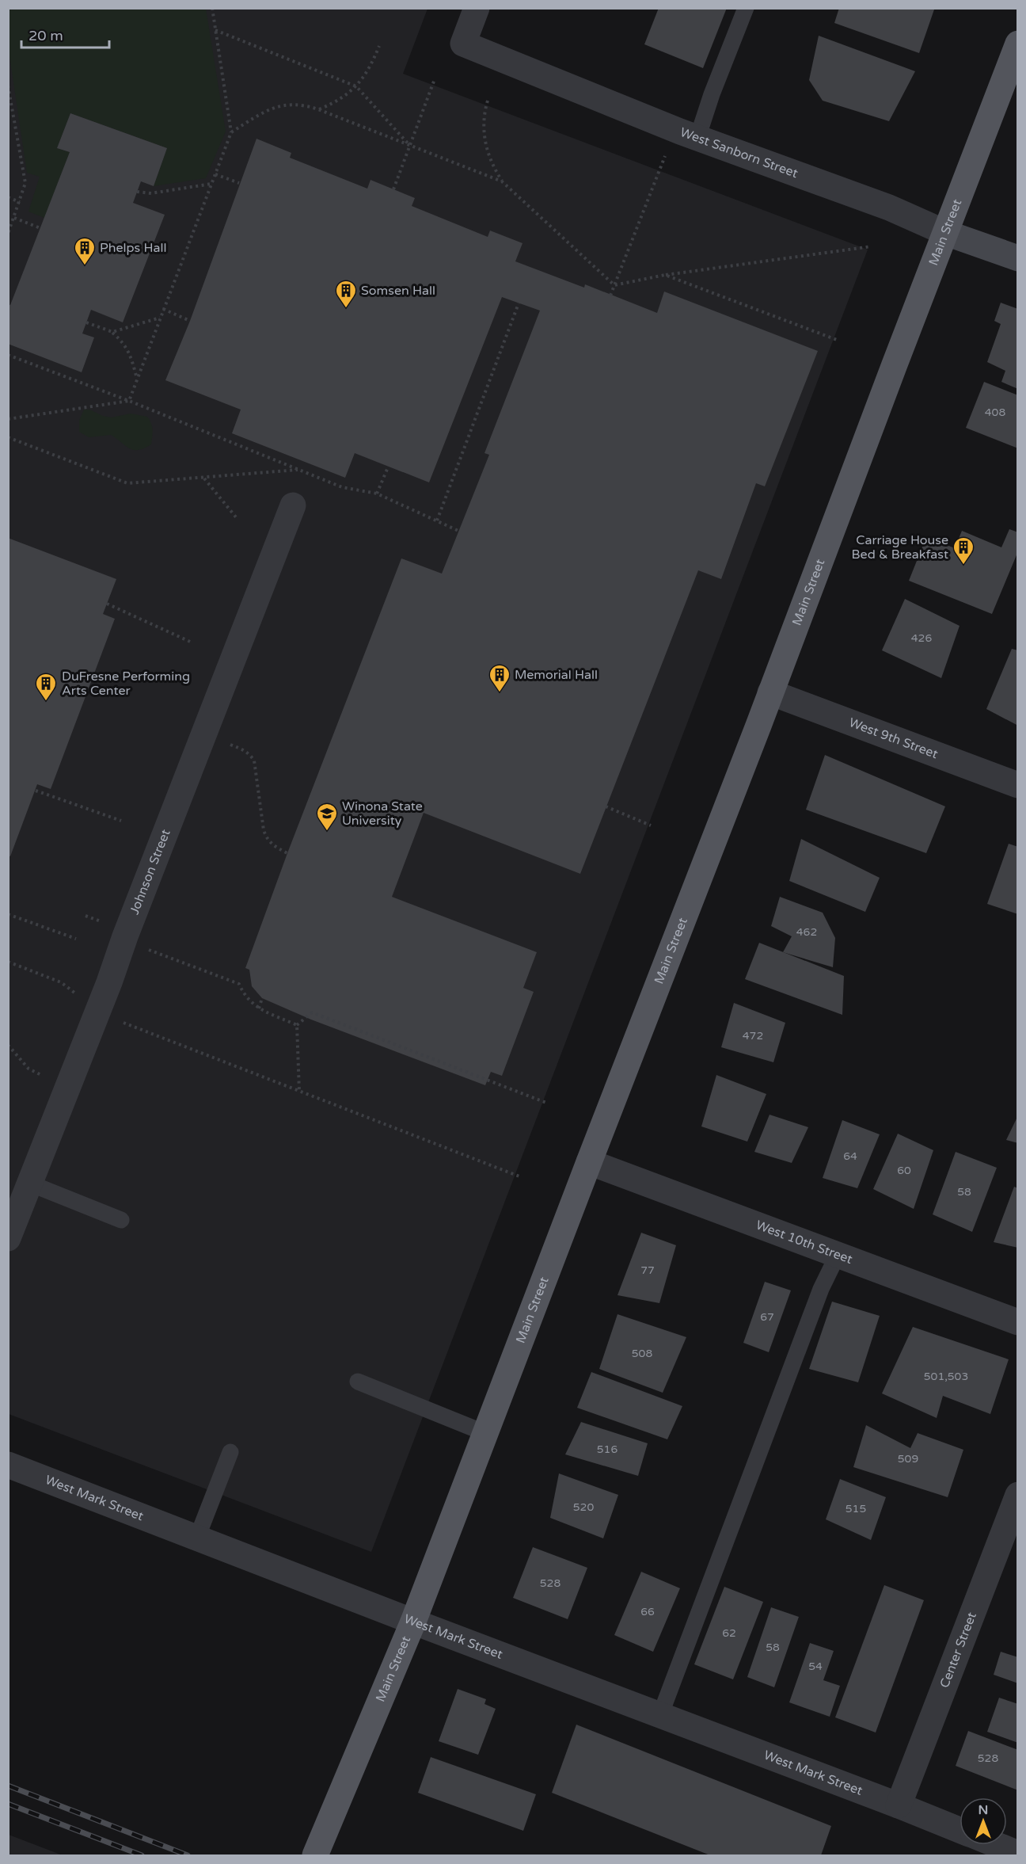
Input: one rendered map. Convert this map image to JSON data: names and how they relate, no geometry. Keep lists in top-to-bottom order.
{
  "streets": {
    "main road": ["Main Street"],
    "street": [
      "West Sanborn Street",
      "West 9th Street",
      "Johnson Street",
      "West 10th Street",
      "West Mark Street",
      "Center Street"
    ]
  },
  "crossings": [
    ["West Sanborn Street", "Main Street"],
    ["Main Street", "West 9th Street"],
    ["Main Street", "West 10th Street"],
    ["Main Street", "West Mark Street"],
    ["West Mark Street", "Center Street"]
  ],
  "places": {
    "building": [
      "Phelps Hall",
      "Somsen Hall",
      "Carriage House Bed & Breakfast",
      "Memorial Hall",
      "DuFresne Performing Arts Center"
    ],
    "school or university": ["Winona State University"]
  },
  "house_numbers": [
    "408",
    "426",
    "462",
    "472",
    "64",
    "60",
    "58",
    "77",
    "67",
    "508",
    "501,503",
    "516",
    "509",
    "520",
    "515",
    "528",
    "66",
    "62",
    "58",
    "54",
    "528"
  ],
  "scale_bar": "20 m",
  "north": "top"
}
